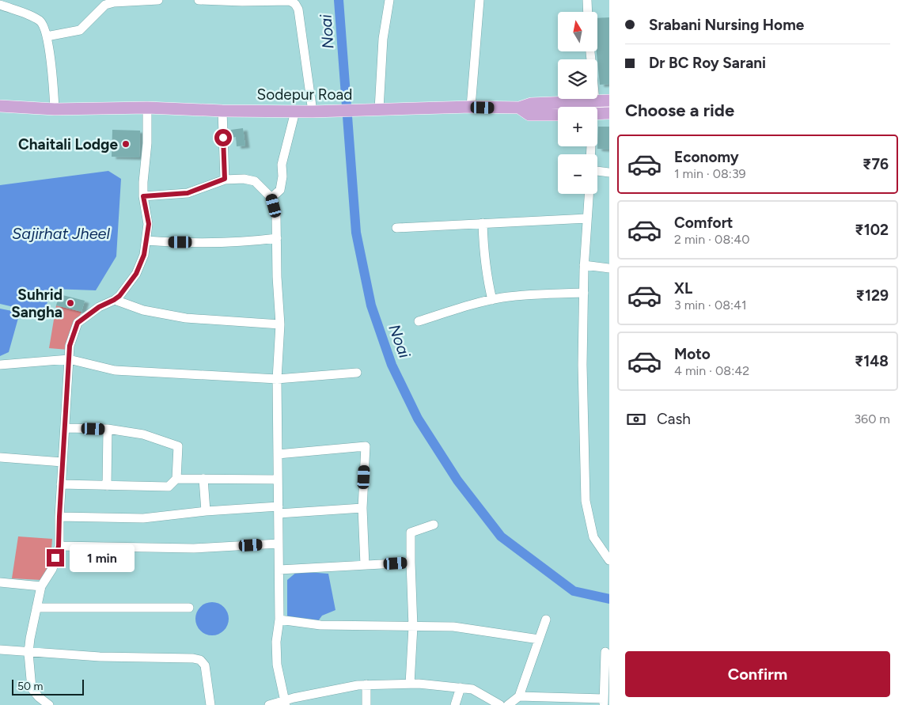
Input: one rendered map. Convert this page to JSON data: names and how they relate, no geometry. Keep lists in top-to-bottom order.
{
  "streets": {
    "main road": ["Sodepur Road"]
  },
  "water": ["Noai", "Sajirhat Jheel"],
  "places": ["Chaitali Lodge", "Suhrid Sangha"],
  "scale_bar": "50 m",
  "north": "top",
  "page": {
    "banner": ["Srabani Nursing Home", "Dr BC Roy Sarani"],
    "map_buttons": ["+", "−"],
    "heading": "Choose a ride",
    "list": [
      {
        "name": "Economy",
        "note": "1 min · 08:39",
        "value": "₹76"
      },
      {
        "name": "Comfort",
        "note": "2 min · 08:40",
        "value": "₹102"
      },
      {
        "name": "XL",
        "note": "3 min · 08:41",
        "value": "₹129"
      },
      {
        "name": "Moto",
        "note": "4 min · 08:42",
        "value": "₹148"
      }
    ],
    "pay": ["Cash", "360 m"],
    "bubble": "1 min",
    "buttons": "Confirm",
    "scale": "50 m"
  }
}
